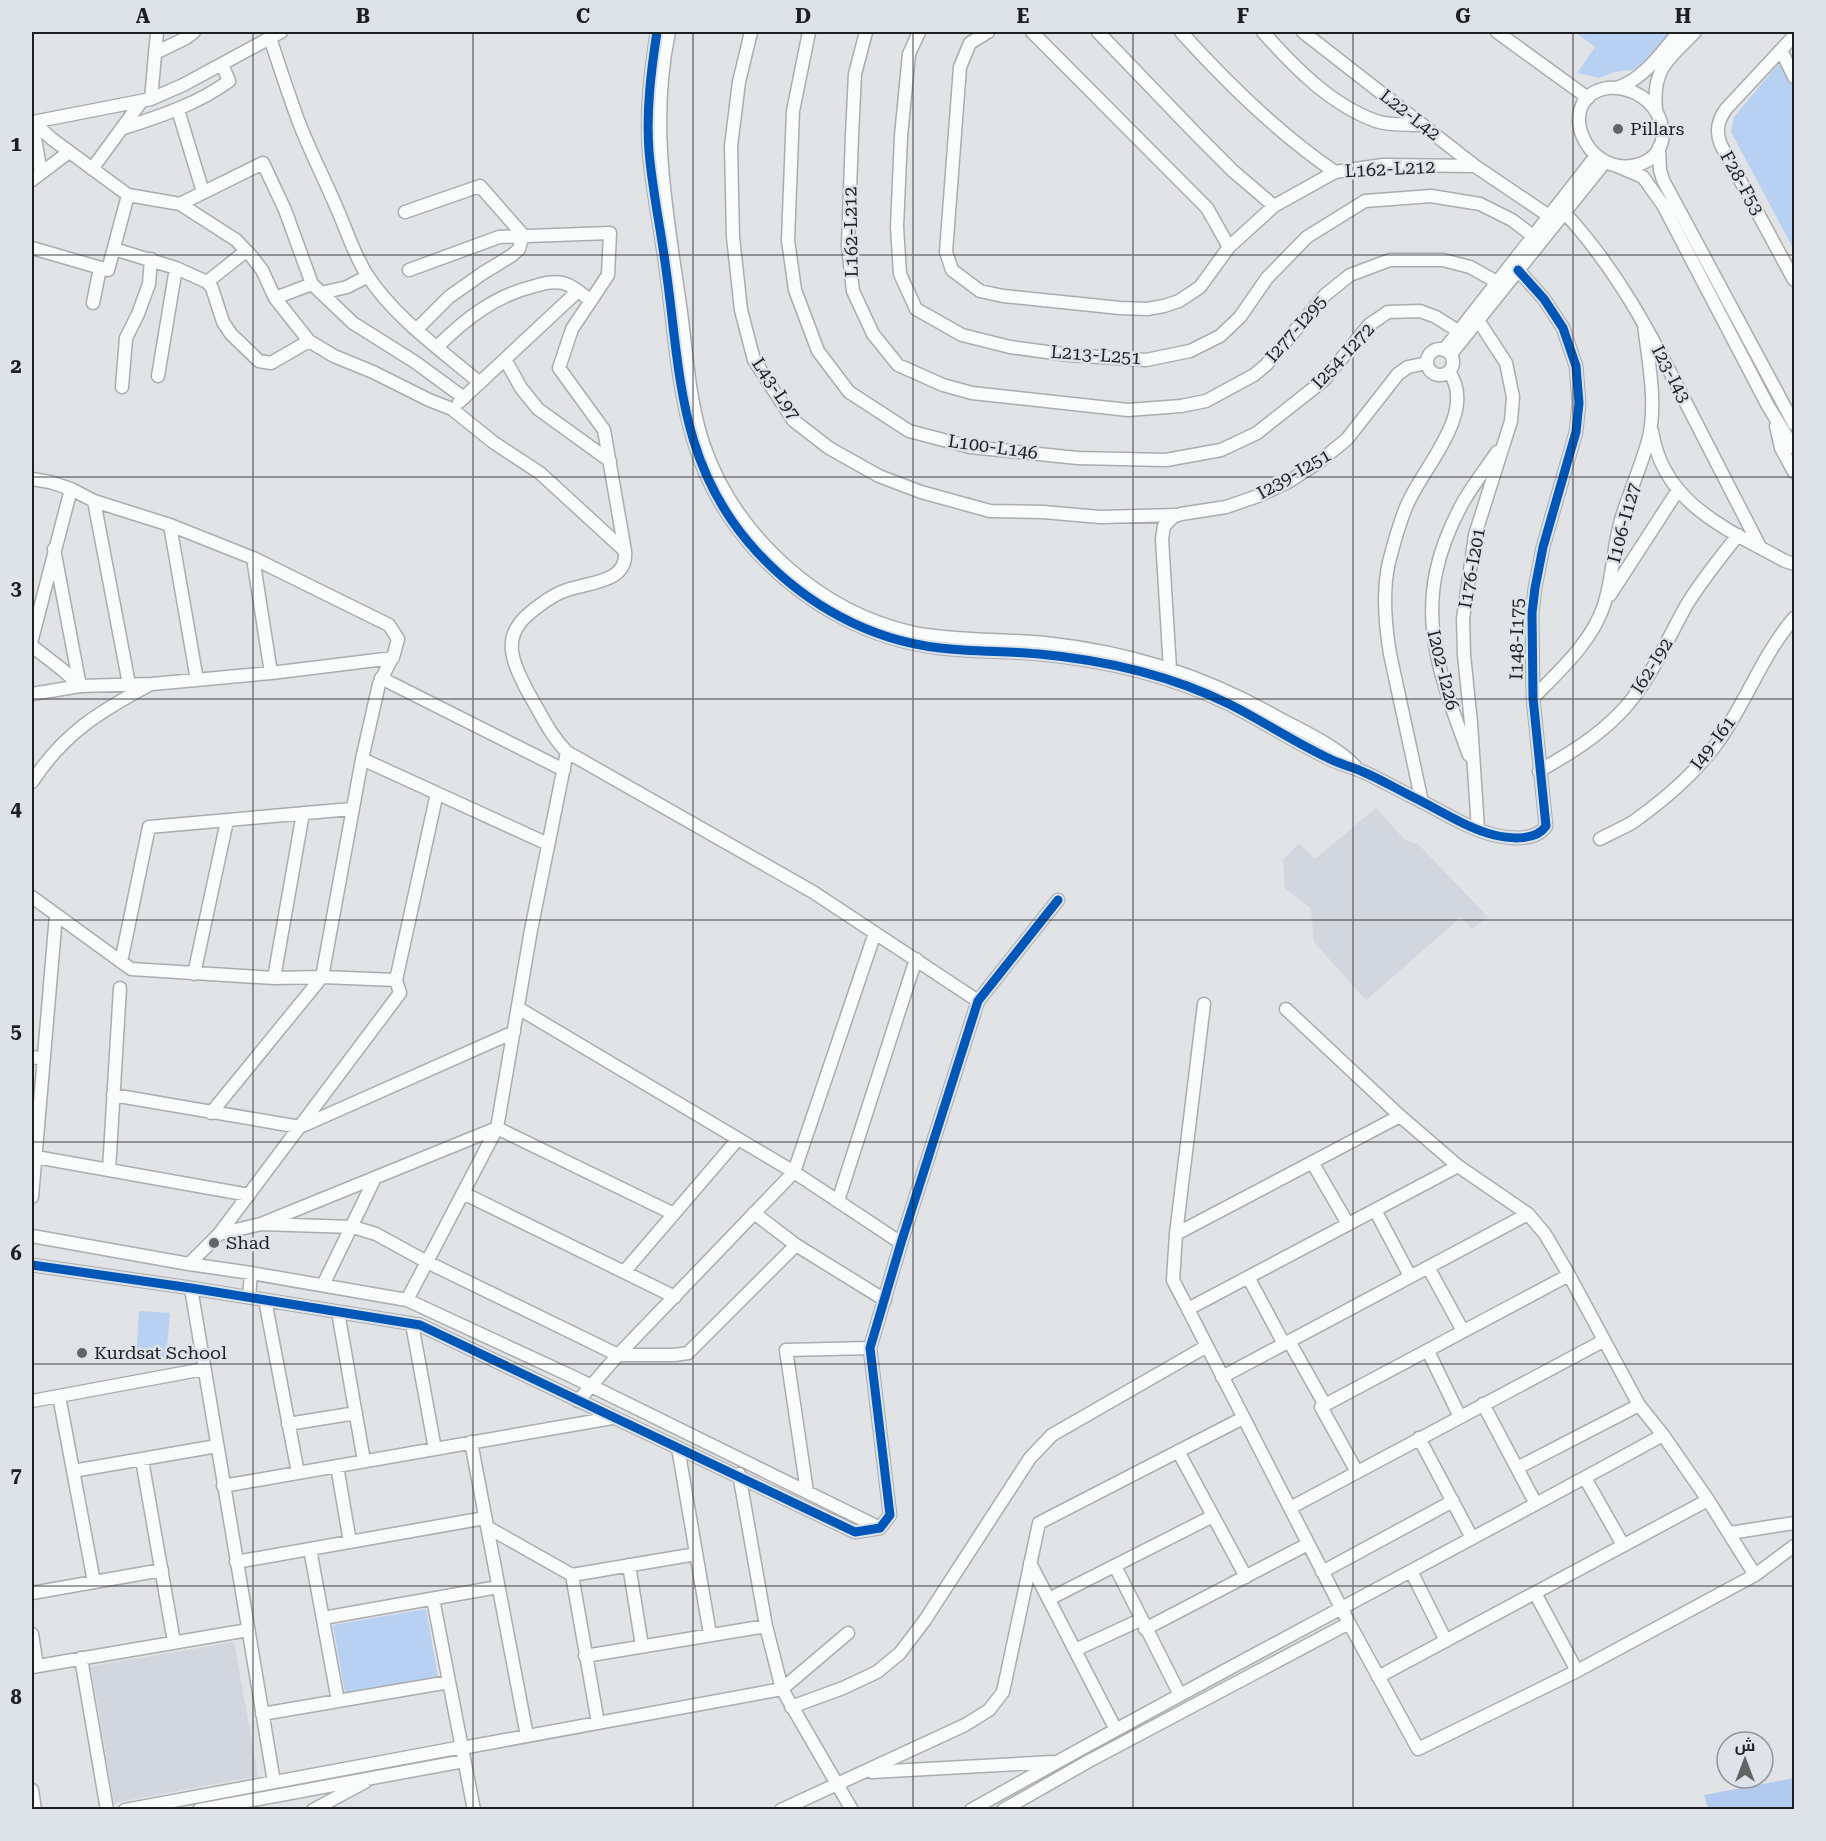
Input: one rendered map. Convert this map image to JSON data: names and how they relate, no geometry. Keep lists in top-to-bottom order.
{
  "streets": {
    "street": [
      "L22-L42",
      "L162-L212",
      "F28-F53",
      "I277-I295",
      "L213-L251",
      "I254-I272",
      "I23-I43",
      "L43-L97",
      "L100-L146",
      "I239-I251",
      "I106-I127",
      "I176-I201",
      "I148-I175",
      "I62-I92",
      "I202-I226",
      "I49-I61"
    ]
  },
  "crossings": [
    ["L22-L42", "L162-L212"],
    ["L162-L212", "I277-I295"],
    ["I254-I272", "L100-L146"],
    ["I23-I43", "I106-I127"],
    ["L43-L97", "I239-I251"],
    ["I106-I127", "I148-I175"],
    ["I176-I201", "I148-I175"],
    ["I176-I201", "I202-I226"],
    ["I148-I175", "I62-I92"]
  ],
  "places": ["Pillars", "Shad", "Kurdsat School"],
  "north": "top",
  "grid": {
    "columns": [
      "A",
      "B",
      "C",
      "D",
      "E",
      "F",
      "G",
      "H"
    ],
    "rows": [
      "1",
      "2",
      "3",
      "4",
      "5",
      "6",
      "7",
      "8"
    ]
  }
}
